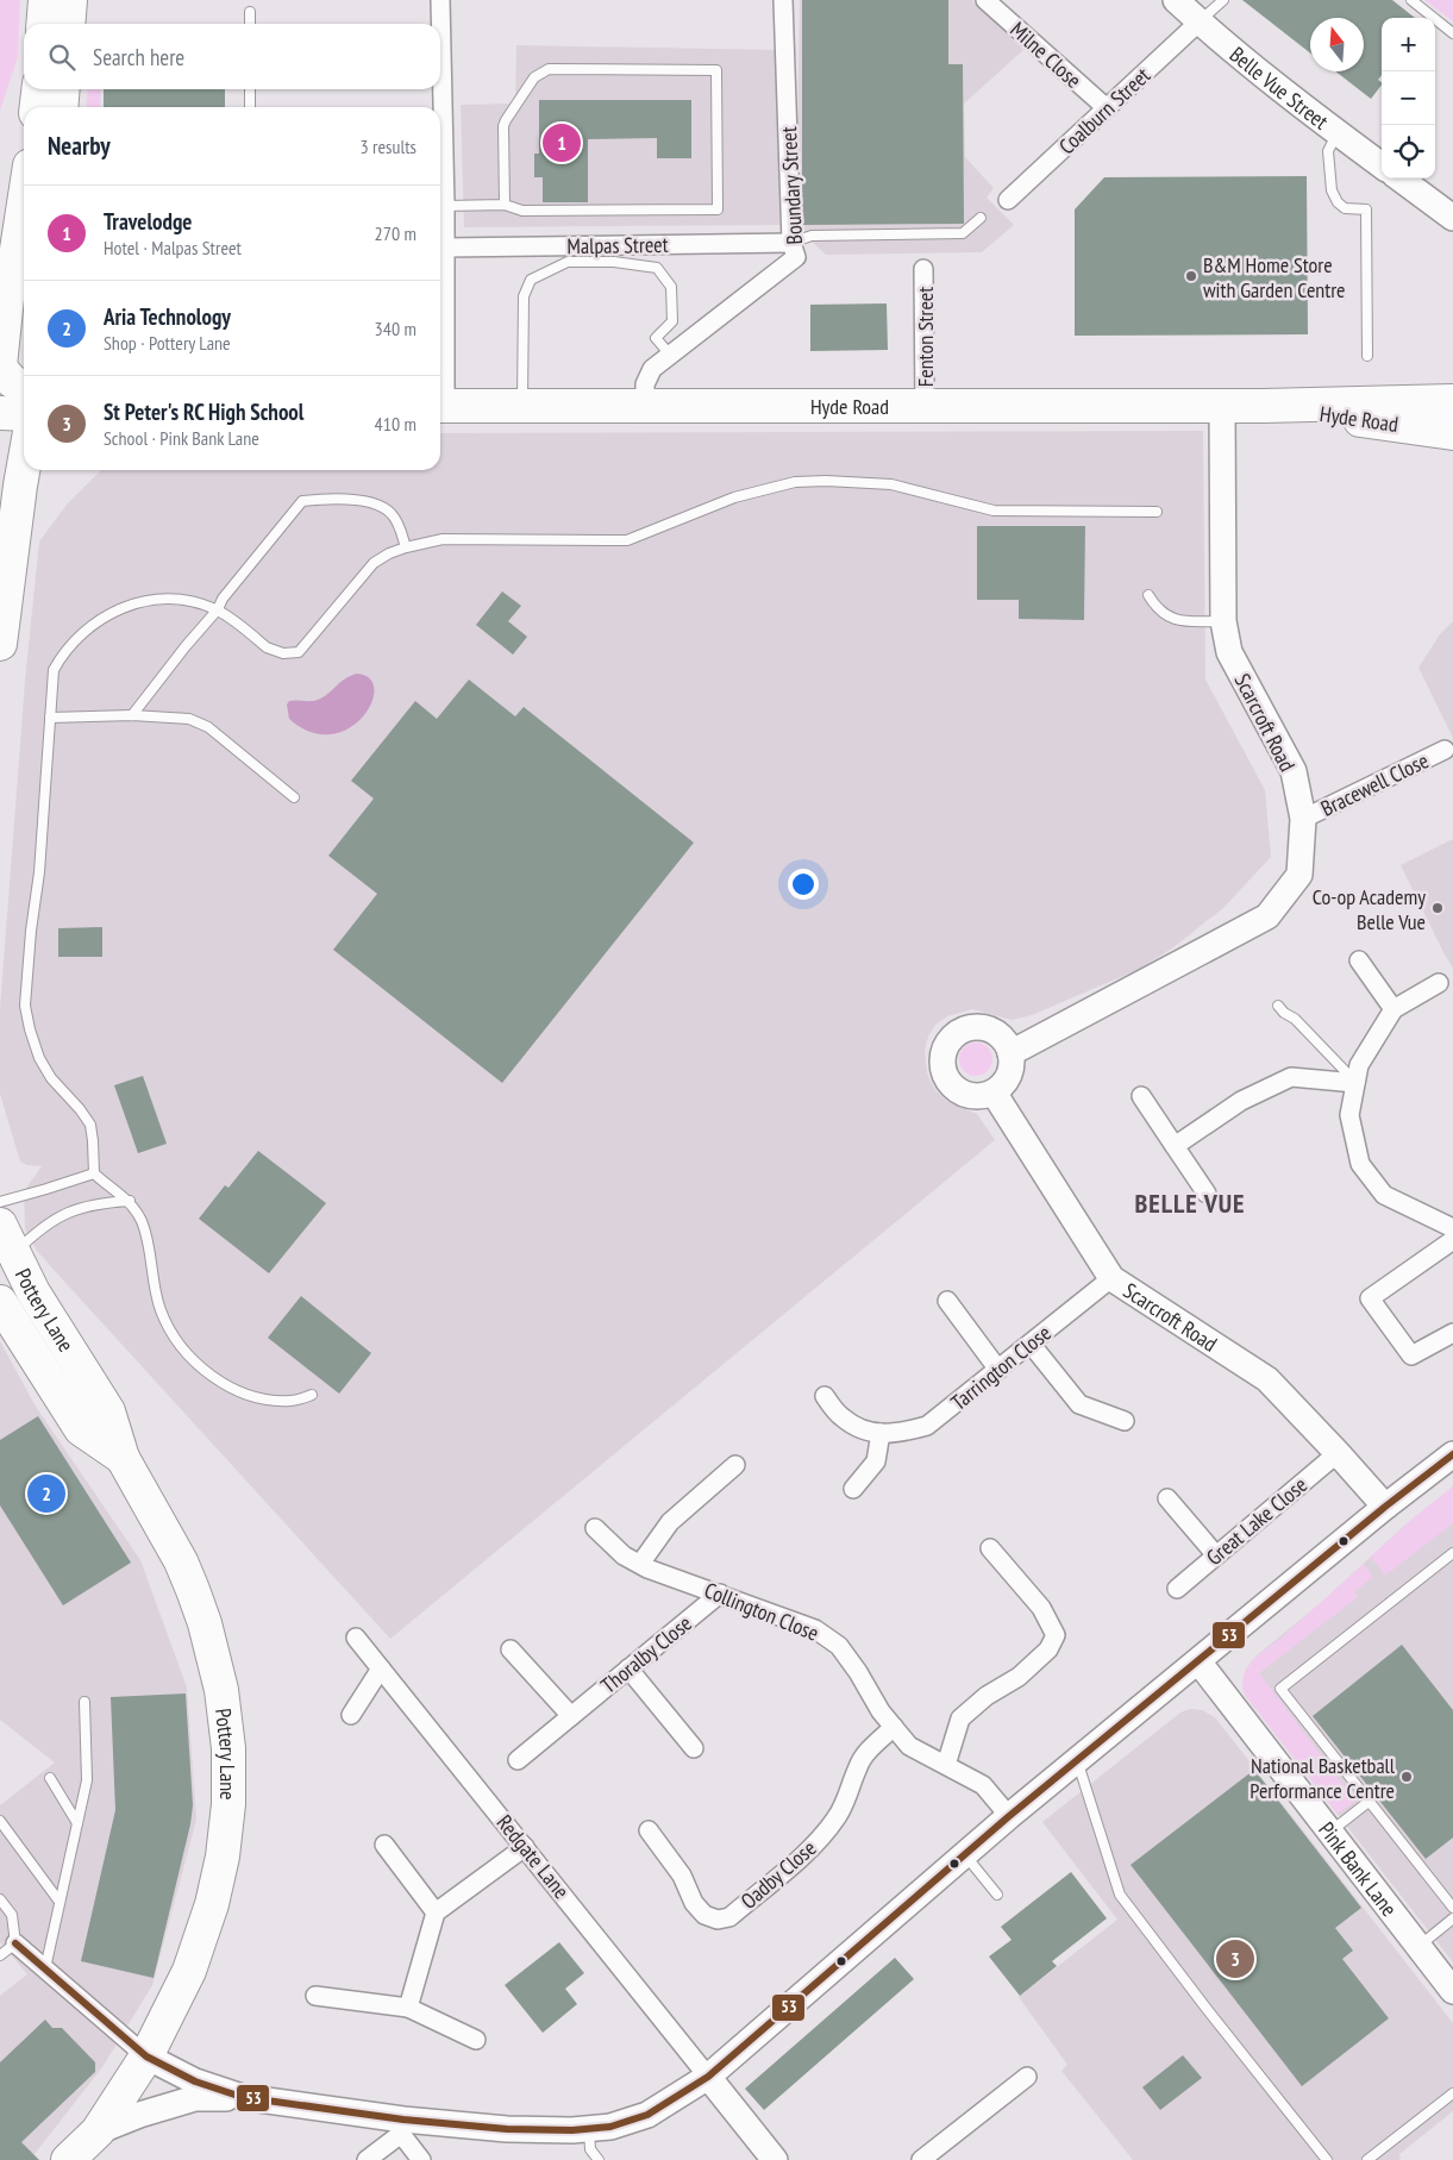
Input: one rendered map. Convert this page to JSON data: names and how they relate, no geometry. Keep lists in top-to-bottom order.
{
  "streets": {
    "highway": ["Hyde Road", "Pottery Lane"],
    "street": [
      "Milne Close",
      "Belle Vue Street",
      "Coalburn Street",
      "Boundary Street",
      "Malpas Street",
      "Fenton Street",
      "Scarcroft Road",
      "Bracewell Close",
      "Tarrington Close",
      "Great Lake Close",
      "Collington Close",
      "Thoralby Close",
      "Redgate Lane",
      "Pink Bank Lane",
      "Oadby Close"
    ]
  },
  "crossings": [
    ["Milne Close", "Coalburn Street"],
    ["Belle Vue Street", "Coalburn Street"],
    ["Boundary Street", "Malpas Street"],
    ["Boundary Street", "Hyde Road"],
    ["Fenton Street", "Hyde Road"],
    ["Hyde Road", "Scarcroft Road"],
    ["Scarcroft Road", "Bracewell Close"],
    ["Scarcroft Road", "Tarrington Close"],
    ["Scarcroft Road", "Great Lake Close"],
    ["Collington Close", "Thoralby Close"],
    ["Collington Close", "Oadby Close"]
  ],
  "districts": ["BELLE VUE"],
  "places": ["B&M Home Store with Garden Centre", "Co-op Academy Belle Vue", "National Basketball Performance Centre"],
  "lines": ["transit line 53"],
  "north": "top",
  "page": {
    "map_buttons": ["+", "−"],
    "search": "Search here",
    "heading": ["Nearby", "3 results"],
    "pins": ["1", "2", "3"],
    "list": [
      {
        "mark": "1",
        "name": "Travelodge",
        "note": "Hotel · Malpas Street",
        "value": "270 m"
      },
      {
        "mark": "2",
        "name": "Aria Technology",
        "note": "Shop · Pottery Lane",
        "value": "340 m"
      },
      {
        "mark": "3",
        "name": "St Peter's RC High School",
        "note": "School · Pink Bank Lane",
        "value": "410 m"
      }
    ]
  }
}
